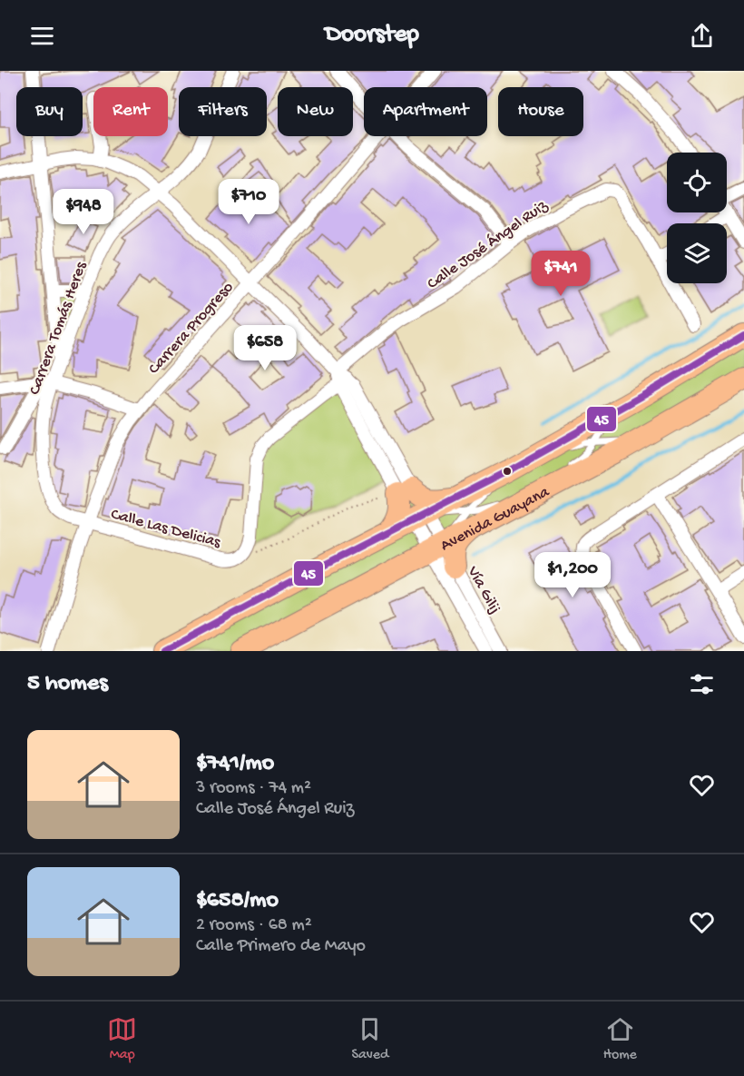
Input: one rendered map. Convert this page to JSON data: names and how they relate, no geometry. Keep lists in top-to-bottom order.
{
  "streets": {
    "highway": ["Avenida Guayana"],
    "street": [
      "Calle José Ángel Ruiz",
      "Carrera Progreso",
      "Carrera Tomás Heres",
      "Calle Las Delicias",
      "Vía Gilij"
    ]
  },
  "crossings": [
    ["Calle José Ángel Ruiz", "Vía Gilij"],
    ["Carrera Progreso", "Carrera Tomás Heres"],
    ["Carrera Progreso", "Calle Las Delicias"],
    ["Carrera Progreso", "Vía Gilij"],
    ["Carrera Tomás Heres", "Calle Las Delicias"],
    ["Carrera Tomás Heres", "Vía Gilij"],
    ["Avenida Guayana", "Vía Gilij"]
  ],
  "lines": ["transit line 45"],
  "page": {
    "header": "Doorstep",
    "chip": [
      "Buy",
      "Rent",
      "Filters",
      "New",
      "Apartment",
      "House"
    ],
    "price": [
      "$710",
      "$948",
      "$741",
      "$658",
      "$1,200"
    ],
    "heading": "5 homes",
    "list": [
      {
        "name": "$741/mo",
        "note": "3 rooms · 74 m² · Calle José Ángel Ruiz"
      },
      {
        "name": "$658/mo",
        "note": "2 rooms · 68 m² · Calle Primero de Mayo"
      }
    ],
    "tabs": ["Map", "Saved", "Home"]
  }
}
